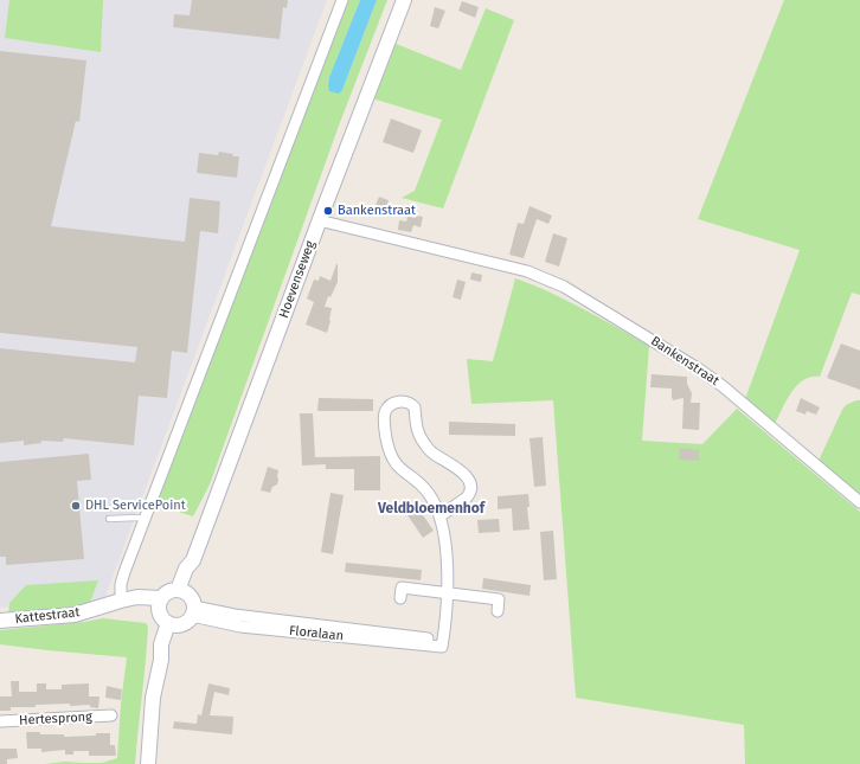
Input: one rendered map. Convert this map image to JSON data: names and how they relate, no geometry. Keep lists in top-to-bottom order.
{
  "streets": {
    "main road": ["Hoevenseweg", "Kattestraat"],
    "street": ["Bankenstraat", "Floralaan", "Hertesprong"]
  },
  "crossings": [
    ["Hoevenseweg", "Bankenstraat"],
    ["Hoevenseweg", "Kattestraat"],
    ["Hoevenseweg", "Floralaan"],
    ["Kattestraat", "Floralaan"]
  ],
  "districts": ["Veldbloemenhof"],
  "places": ["Bankenstraat", "DHL ServicePoint"]
}
